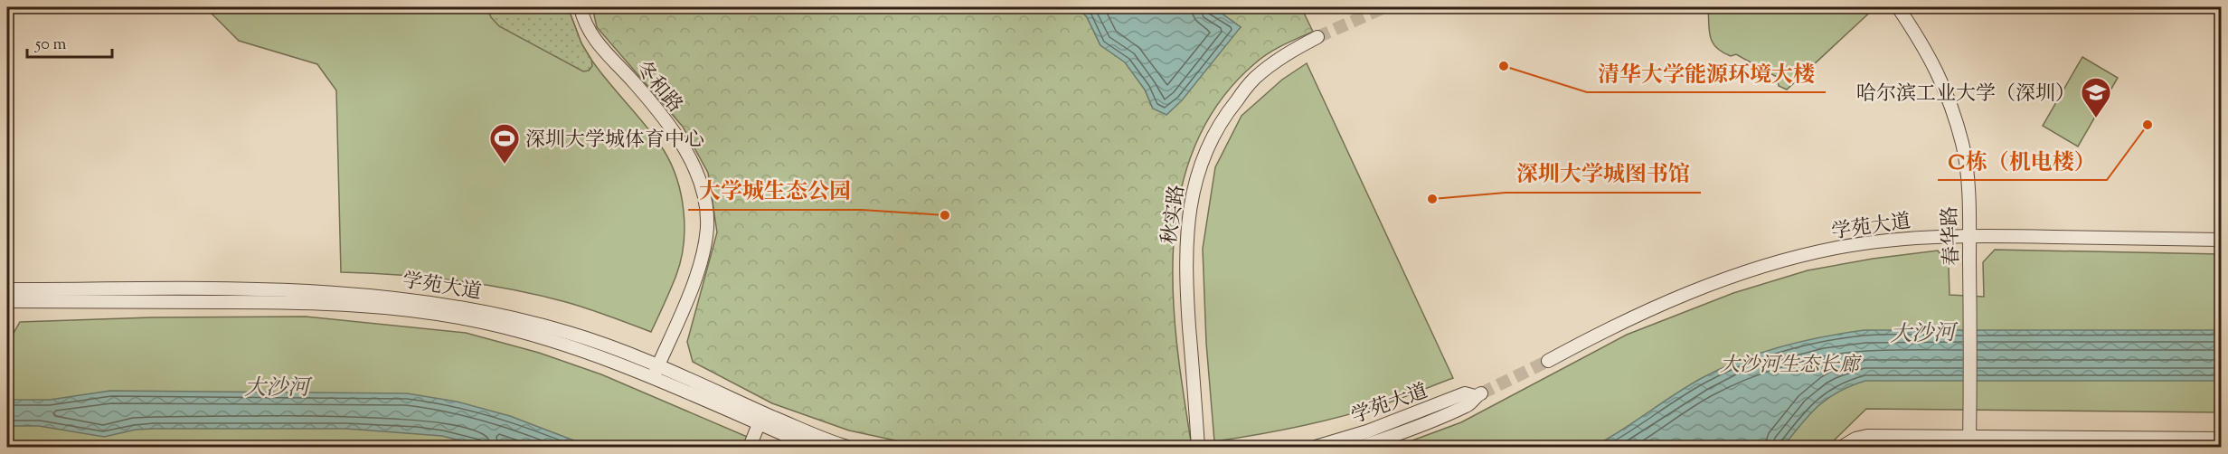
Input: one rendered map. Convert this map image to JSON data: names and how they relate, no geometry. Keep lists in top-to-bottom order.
{
  "streets": {
    "street": [
      "冬和路",
      "秋实路",
      "学苑大道",
      "春华路"
    ]
  },
  "crossings": [
    ["冬和路", "学苑大道"],
    ["学苑大道", "春华路"]
  ],
  "water": ["大沙河"],
  "parks": ["大沙河生态长廊"],
  "places": {
    "other": [
      "清华大学能源环境大楼",
      "C栋（机电楼）",
      "深圳大学城图书馆",
      "大学城生态公园"
    ],
    "school or university": ["哈尔滨工业大学（深圳）"],
    "sports": ["深圳大学城体育中心"]
  },
  "scale_bar": "50 m"
}
